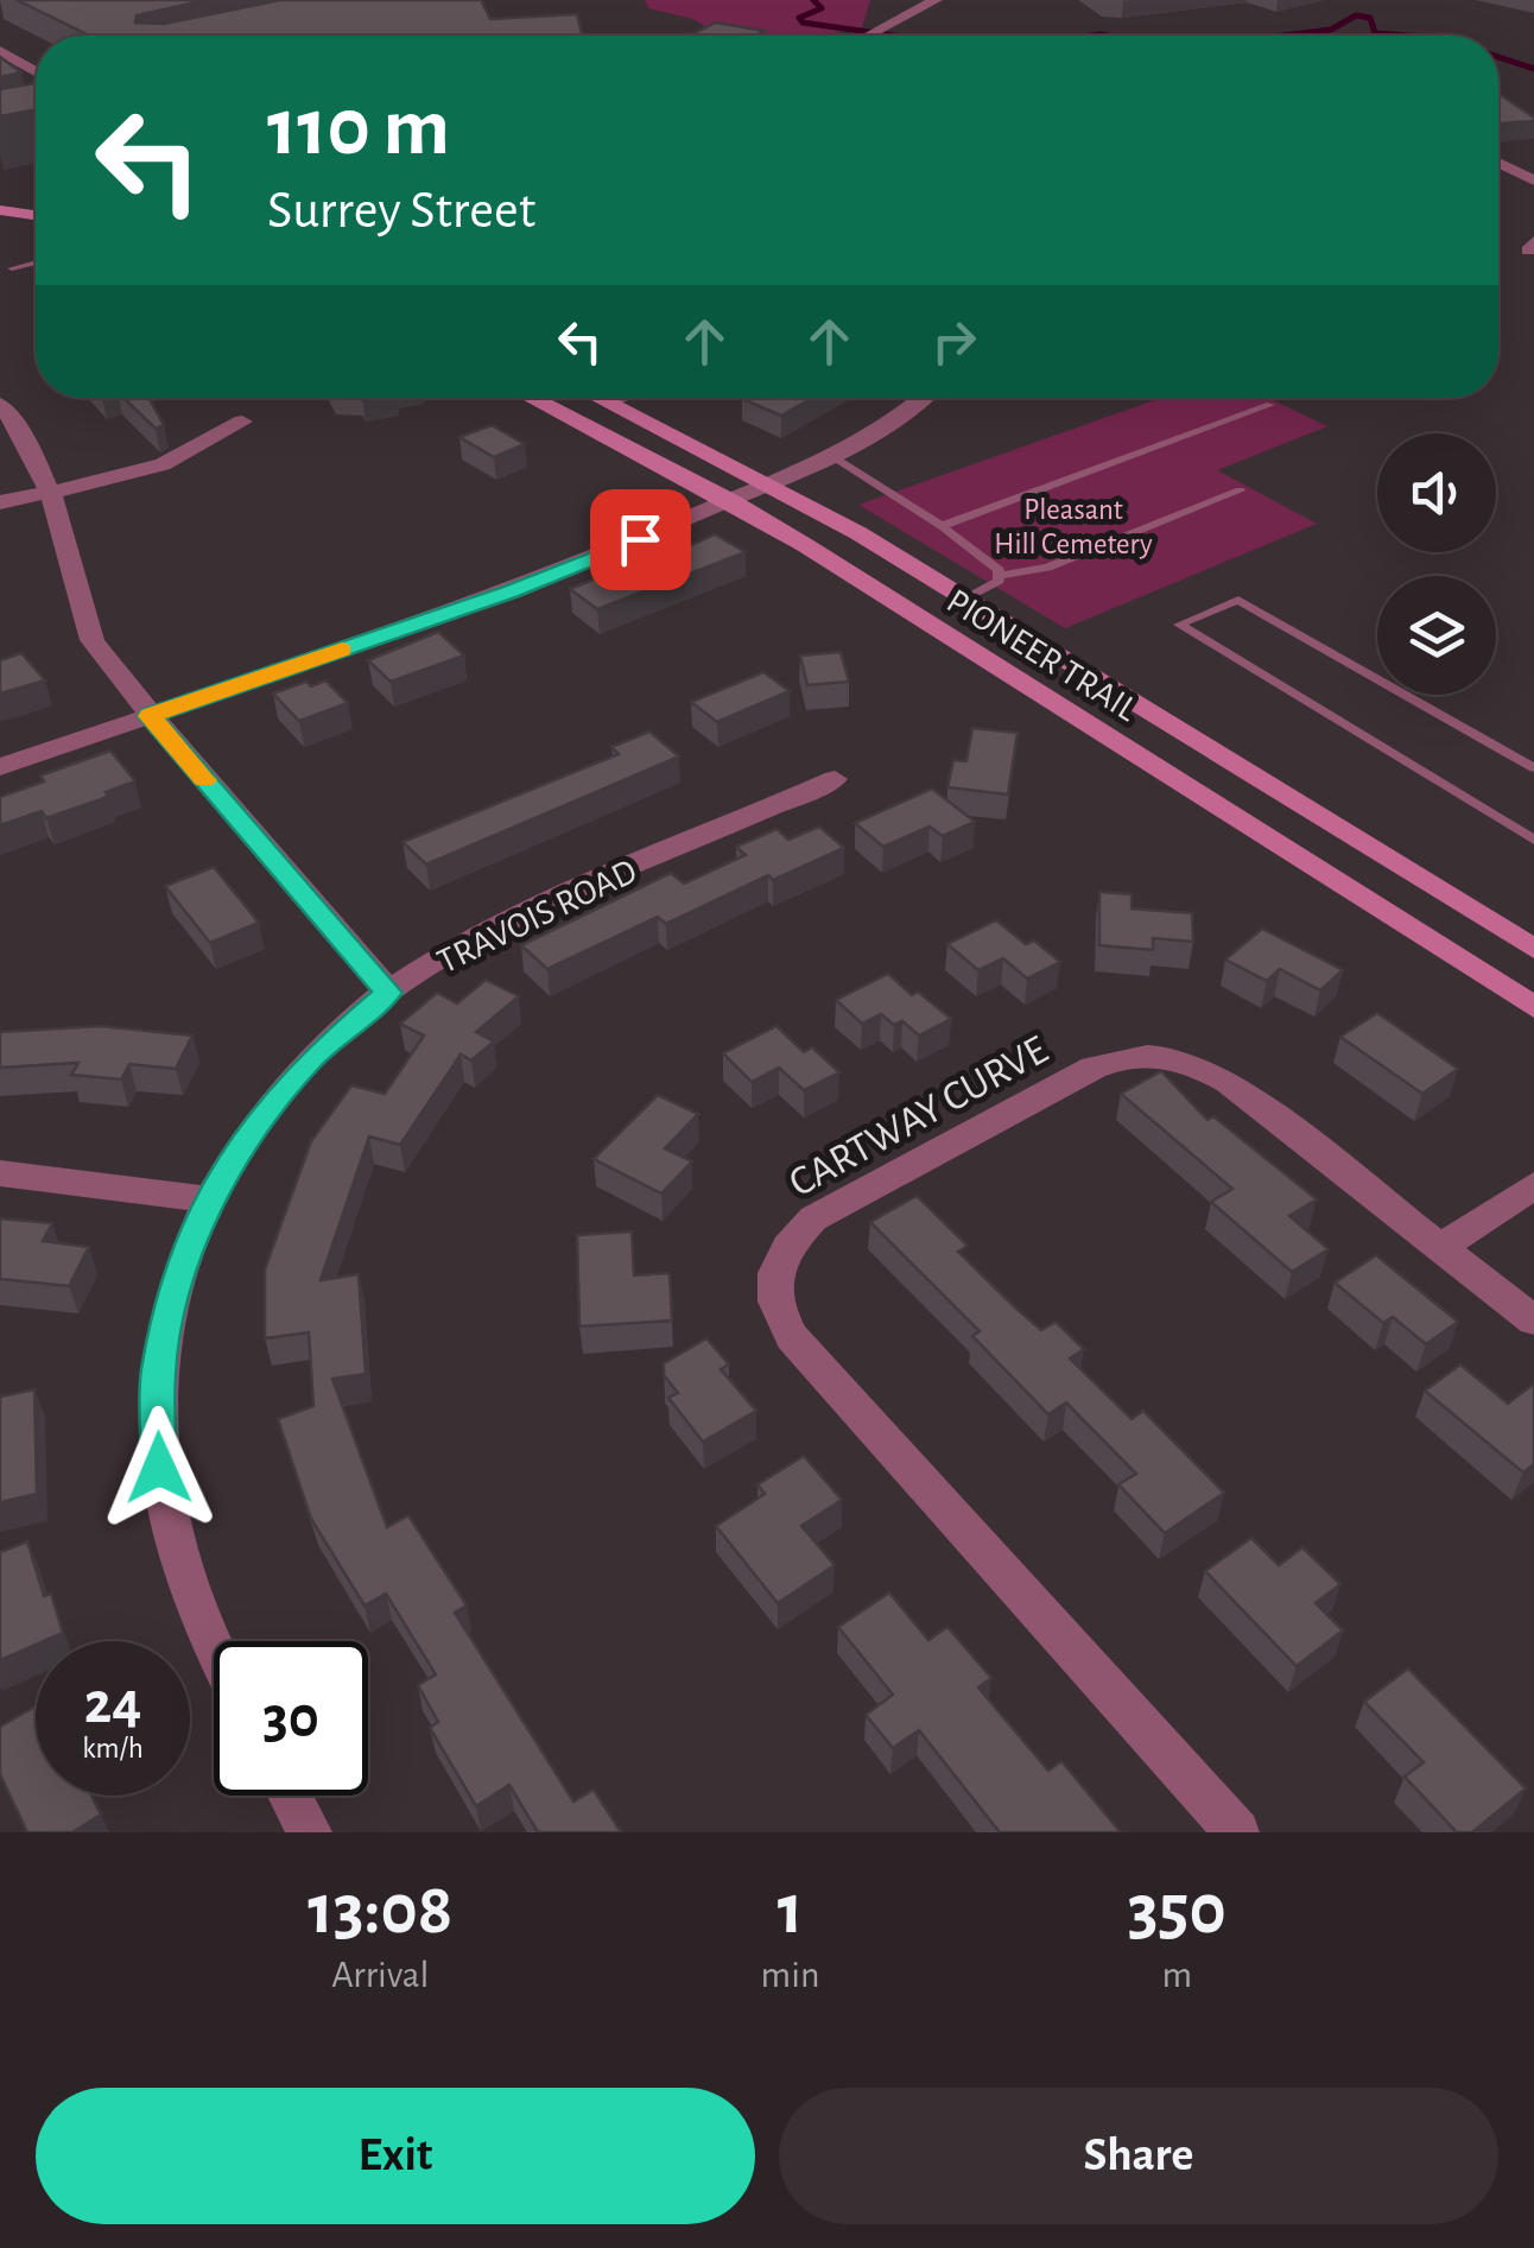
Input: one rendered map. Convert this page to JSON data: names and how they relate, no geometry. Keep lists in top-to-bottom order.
{
  "streets": {
    "main road": ["PIONEER TRAIL"],
    "street": ["TRAVOIS ROAD", "CARTWAY CURVE"]
  },
  "parks": ["Pleasant Hill Cemetery"],
  "page": {
    "turn": ["110 m", "Surrey Street"],
    "speed": "24 km/h",
    "limit": "30",
    "eta": [
      "13:08",
      "Arrival",
      "1",
      "min",
      "350",
      "m"
    ],
    "buttons": ["Exit", "Share"]
  }
}
